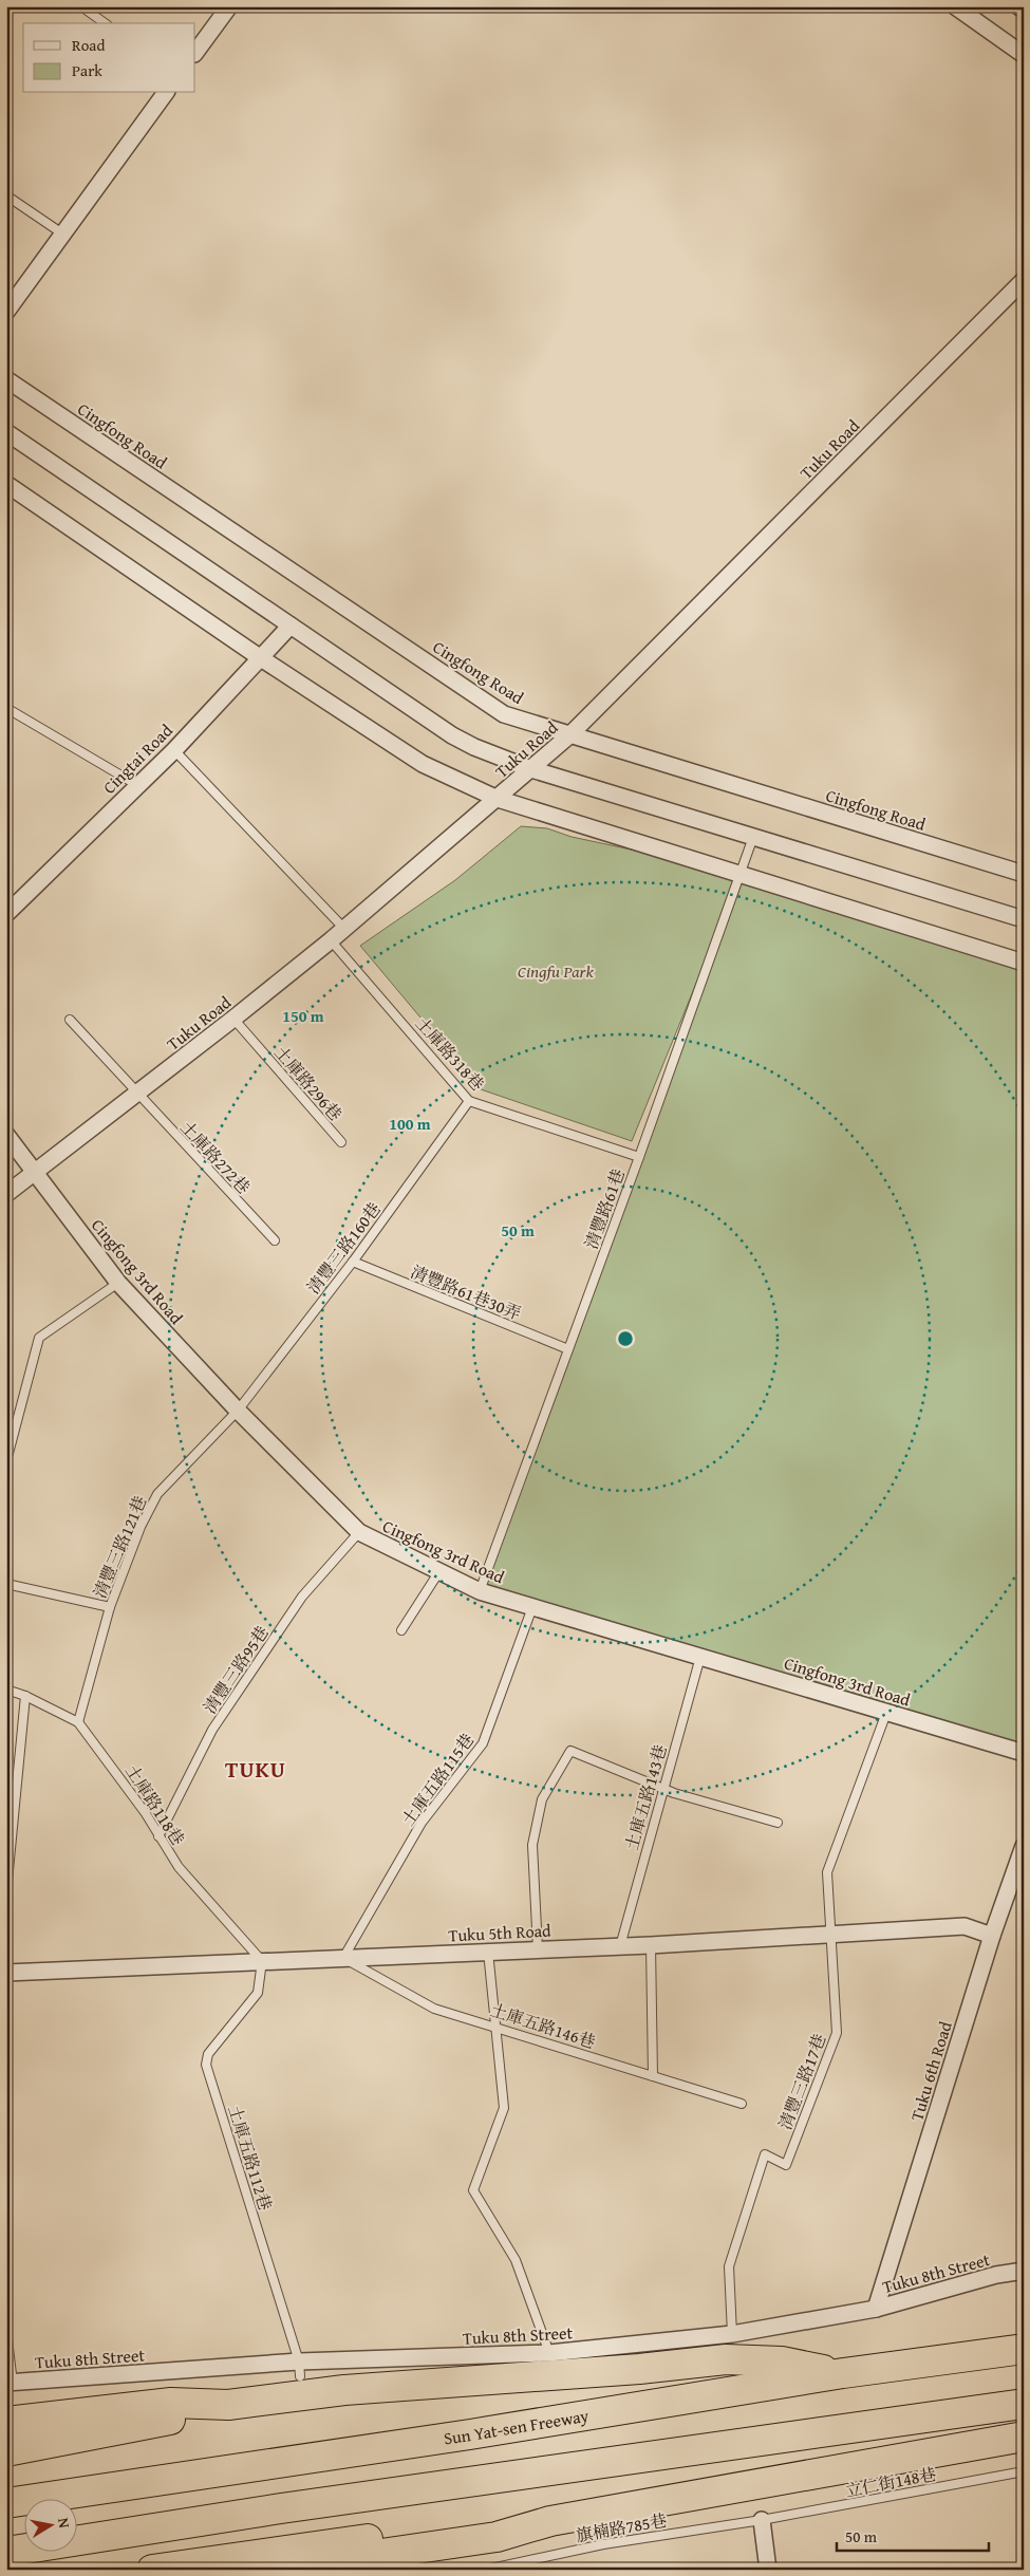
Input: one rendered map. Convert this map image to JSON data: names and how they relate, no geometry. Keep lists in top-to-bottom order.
{
  "streets": {
    "highway": ["Sun Yat-sen Freeway"],
    "street": [
      "Cingfong Road",
      "Tuku Road",
      "Cingtai Road",
      "Cingfong 3rd Road",
      "Tuku 5th Road",
      "Tuku 6th Road",
      "Tuku 8th Street"
    ],
    "lane": [
      "土庫路318巷",
      "土庫路296巷",
      "土庫路272巷",
      "清豐路61巷",
      "清豐三路160巷",
      "清豐路61巷30弄",
      "清豐三路121巷",
      "清豐三路95巷",
      "土庫五路115巷",
      "土庫五路143巷",
      "土庫路118巷",
      "土庫五路146巷",
      "清豐三路17巷",
      "土庫五路112巷",
      "立仁街148巷",
      "旗楠路785巷"
    ]
  },
  "crossings": [
    ["Cingfong Road", "Tuku Road"],
    ["Tuku Road", "土庫路318巷"],
    ["Tuku Road", "土庫路296巷"],
    ["Tuku Road", "土庫路272巷"],
    ["Tuku Road", "Cingfong 3rd Road"],
    ["土庫路318巷", "清豐路61巷"],
    ["土庫路318巷", "清豐三路160巷"],
    ["清豐路61巷", "Cingfong 3rd Road"],
    ["清豐路61巷", "清豐路61巷30弄"],
    ["清豐三路160巷", "Cingfong 3rd Road"],
    ["清豐三路160巷", "清豐路61巷30弄"],
    ["清豐三路160巷", "清豐三路121巷"],
    ["Cingfong 3rd Road", "清豐三路121巷"],
    ["Cingfong 3rd Road", "清豐三路95巷"],
    ["Cingfong 3rd Road", "土庫五路115巷"],
    ["Cingfong 3rd Road", "土庫五路143巷"],
    ["Cingfong 3rd Road", "清豐三路17巷"],
    ["清豐三路121巷", "土庫路118巷"],
    ["清豐三路95巷", "土庫路118巷"],
    ["土庫五路115巷", "Tuku 5th Road"],
    ["土庫五路115巷", "土庫五路146巷"],
    ["土庫五路143巷", "Tuku 5th Road"],
    ["土庫路118巷", "Tuku 5th Road"],
    ["土庫路118巷", "土庫五路112巷"],
    ["Tuku 5th Road", "土庫五路146巷"],
    ["Tuku 5th Road", "Tuku 6th Road"],
    ["Tuku 5th Road", "清豐三路17巷"],
    ["Tuku 5th Road", "土庫五路112巷"],
    ["Tuku 6th Road", "Tuku 8th Street"],
    ["清豐三路17巷", "Tuku 8th Street"],
    ["土庫五路112巷", "Tuku 8th Street"],
    ["立仁街148巷", "旗楠路785巷"]
  ],
  "districts": ["TUKU"],
  "parks": ["Cingfu Park"],
  "legend": ["Road", "Park"],
  "scale_bar": "50 m",
  "north": "right",
  "rings": ["150 m", "100 m", "50 m"]
}
